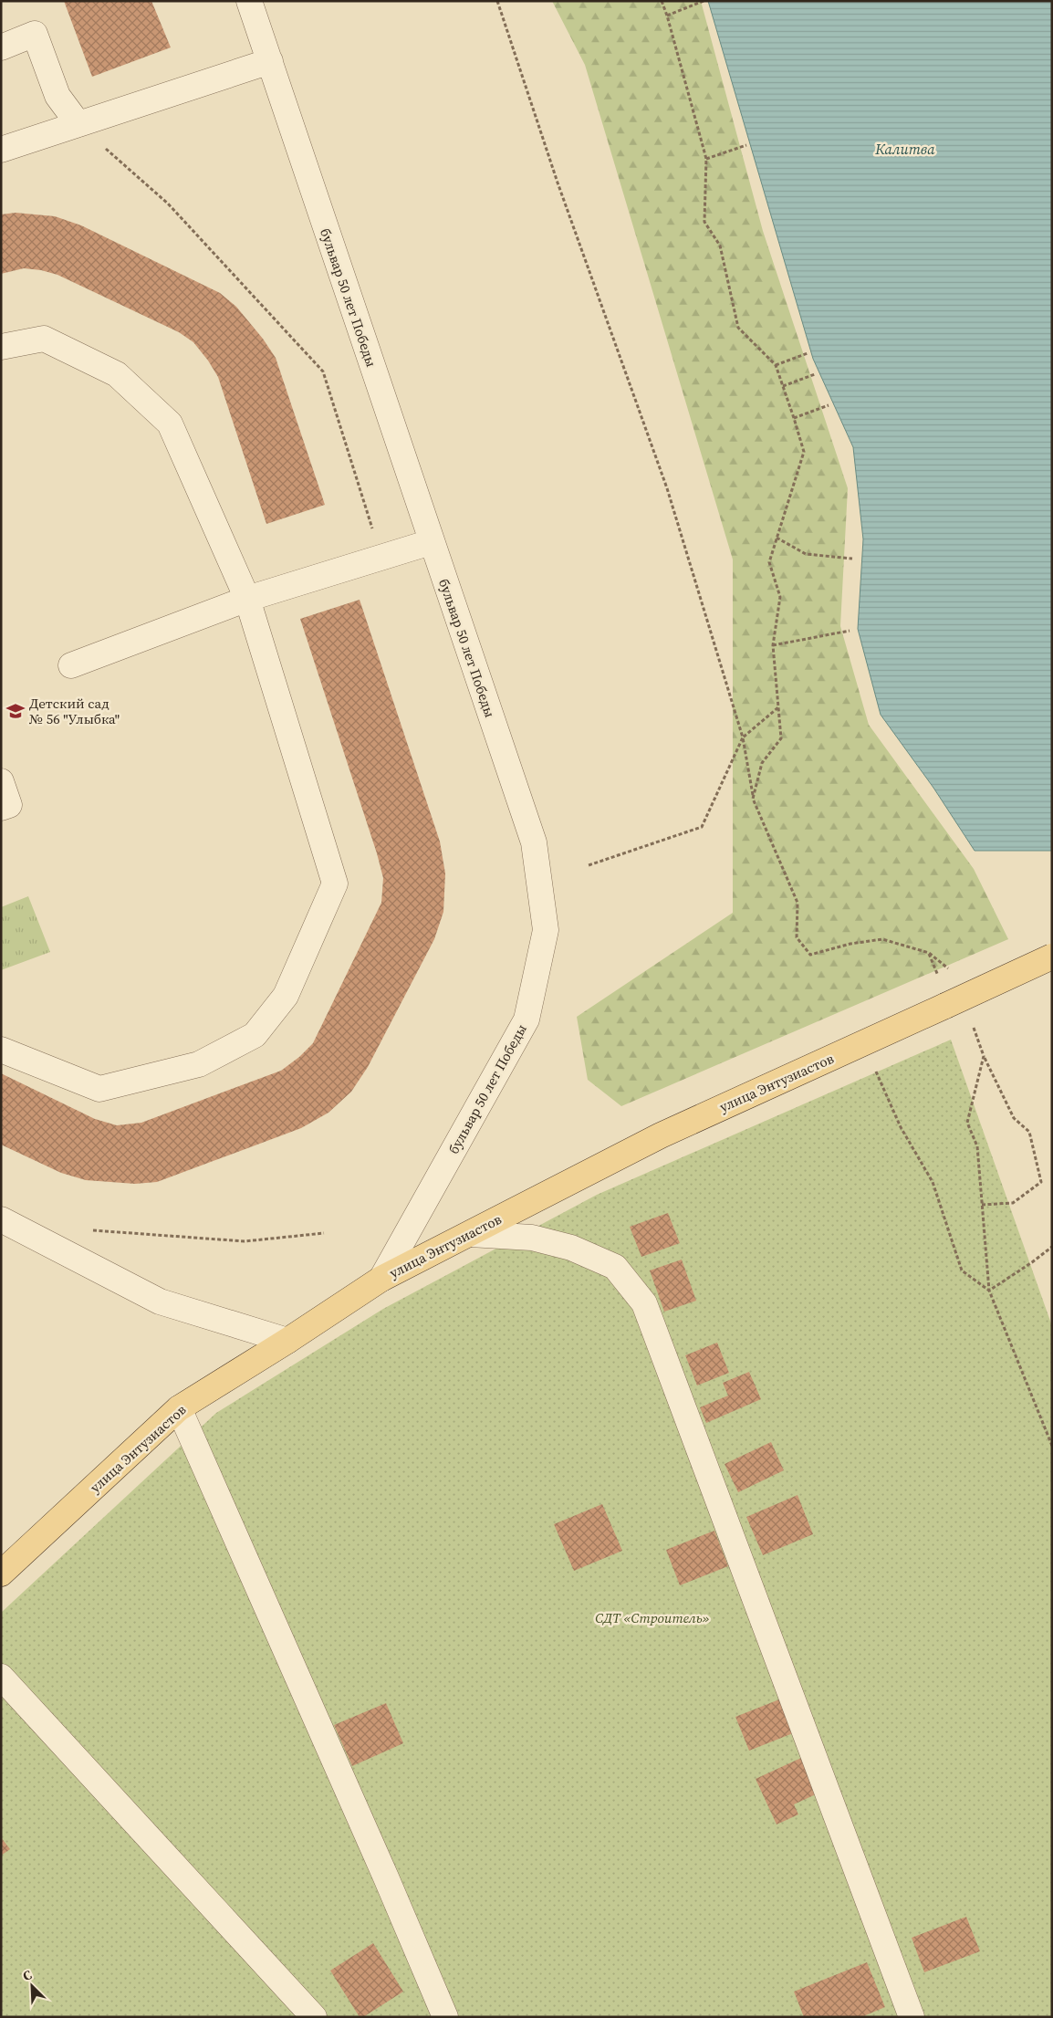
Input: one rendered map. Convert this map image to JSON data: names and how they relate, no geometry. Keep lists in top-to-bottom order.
{
  "streets": {
    "main road": ["улица Энтузиастов"],
    "street": ["бульвар 50 лет Победы"]
  },
  "crossings": [
    ["бульвар 50 лет Победы", "улица Энтузиастов"]
  ],
  "water": ["Калитва"],
  "parks": ["СДТ «Строитель»"],
  "places": {
    "school or university": ["Детский сад № 56 \"Улыбка\""]
  },
  "north": "top left"
}
